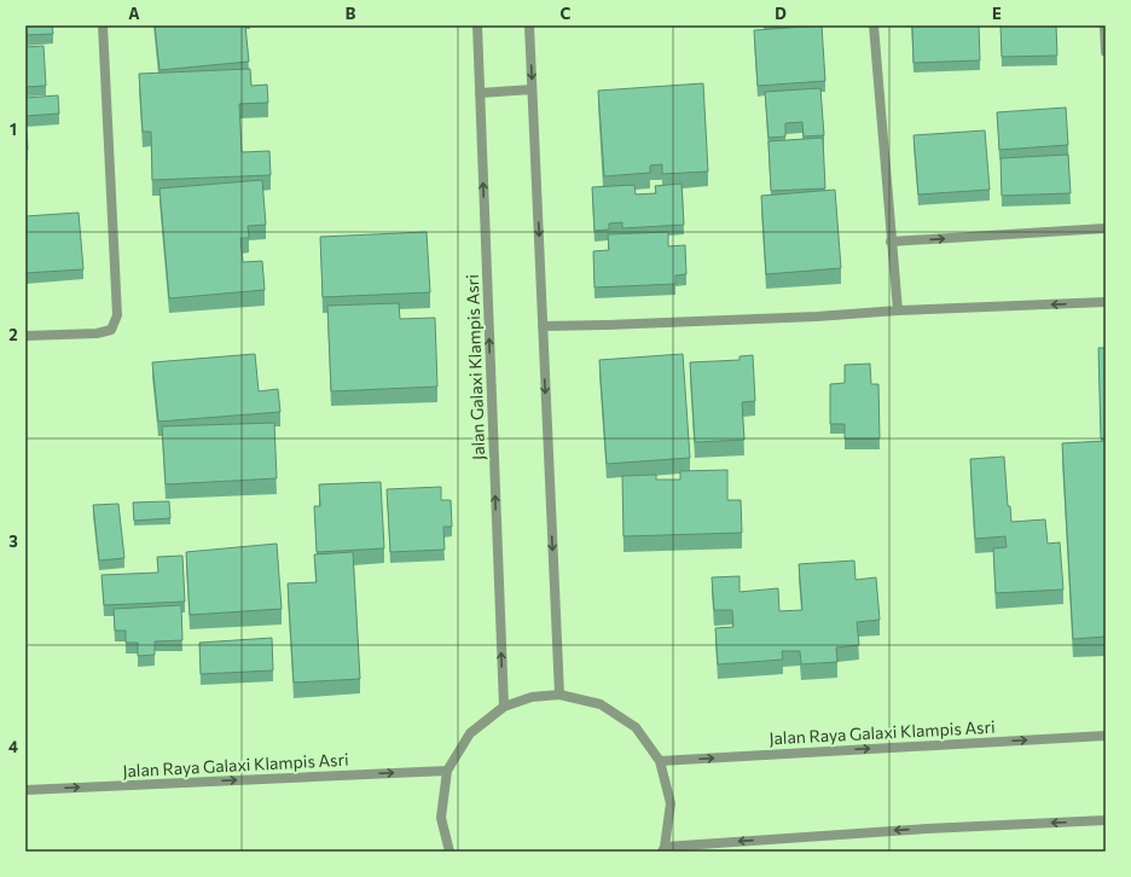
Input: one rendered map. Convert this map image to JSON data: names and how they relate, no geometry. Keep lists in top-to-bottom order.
{
  "streets": {
    "street": ["Jalan Galaxi Klampis Asri", "Jalan Raya Galaxi Klampis Asri"]
  },
  "grid": {
    "columns": [
      "A",
      "B",
      "C",
      "D",
      "E"
    ],
    "rows": [
      "1",
      "2",
      "3",
      "4"
    ]
  }
}
